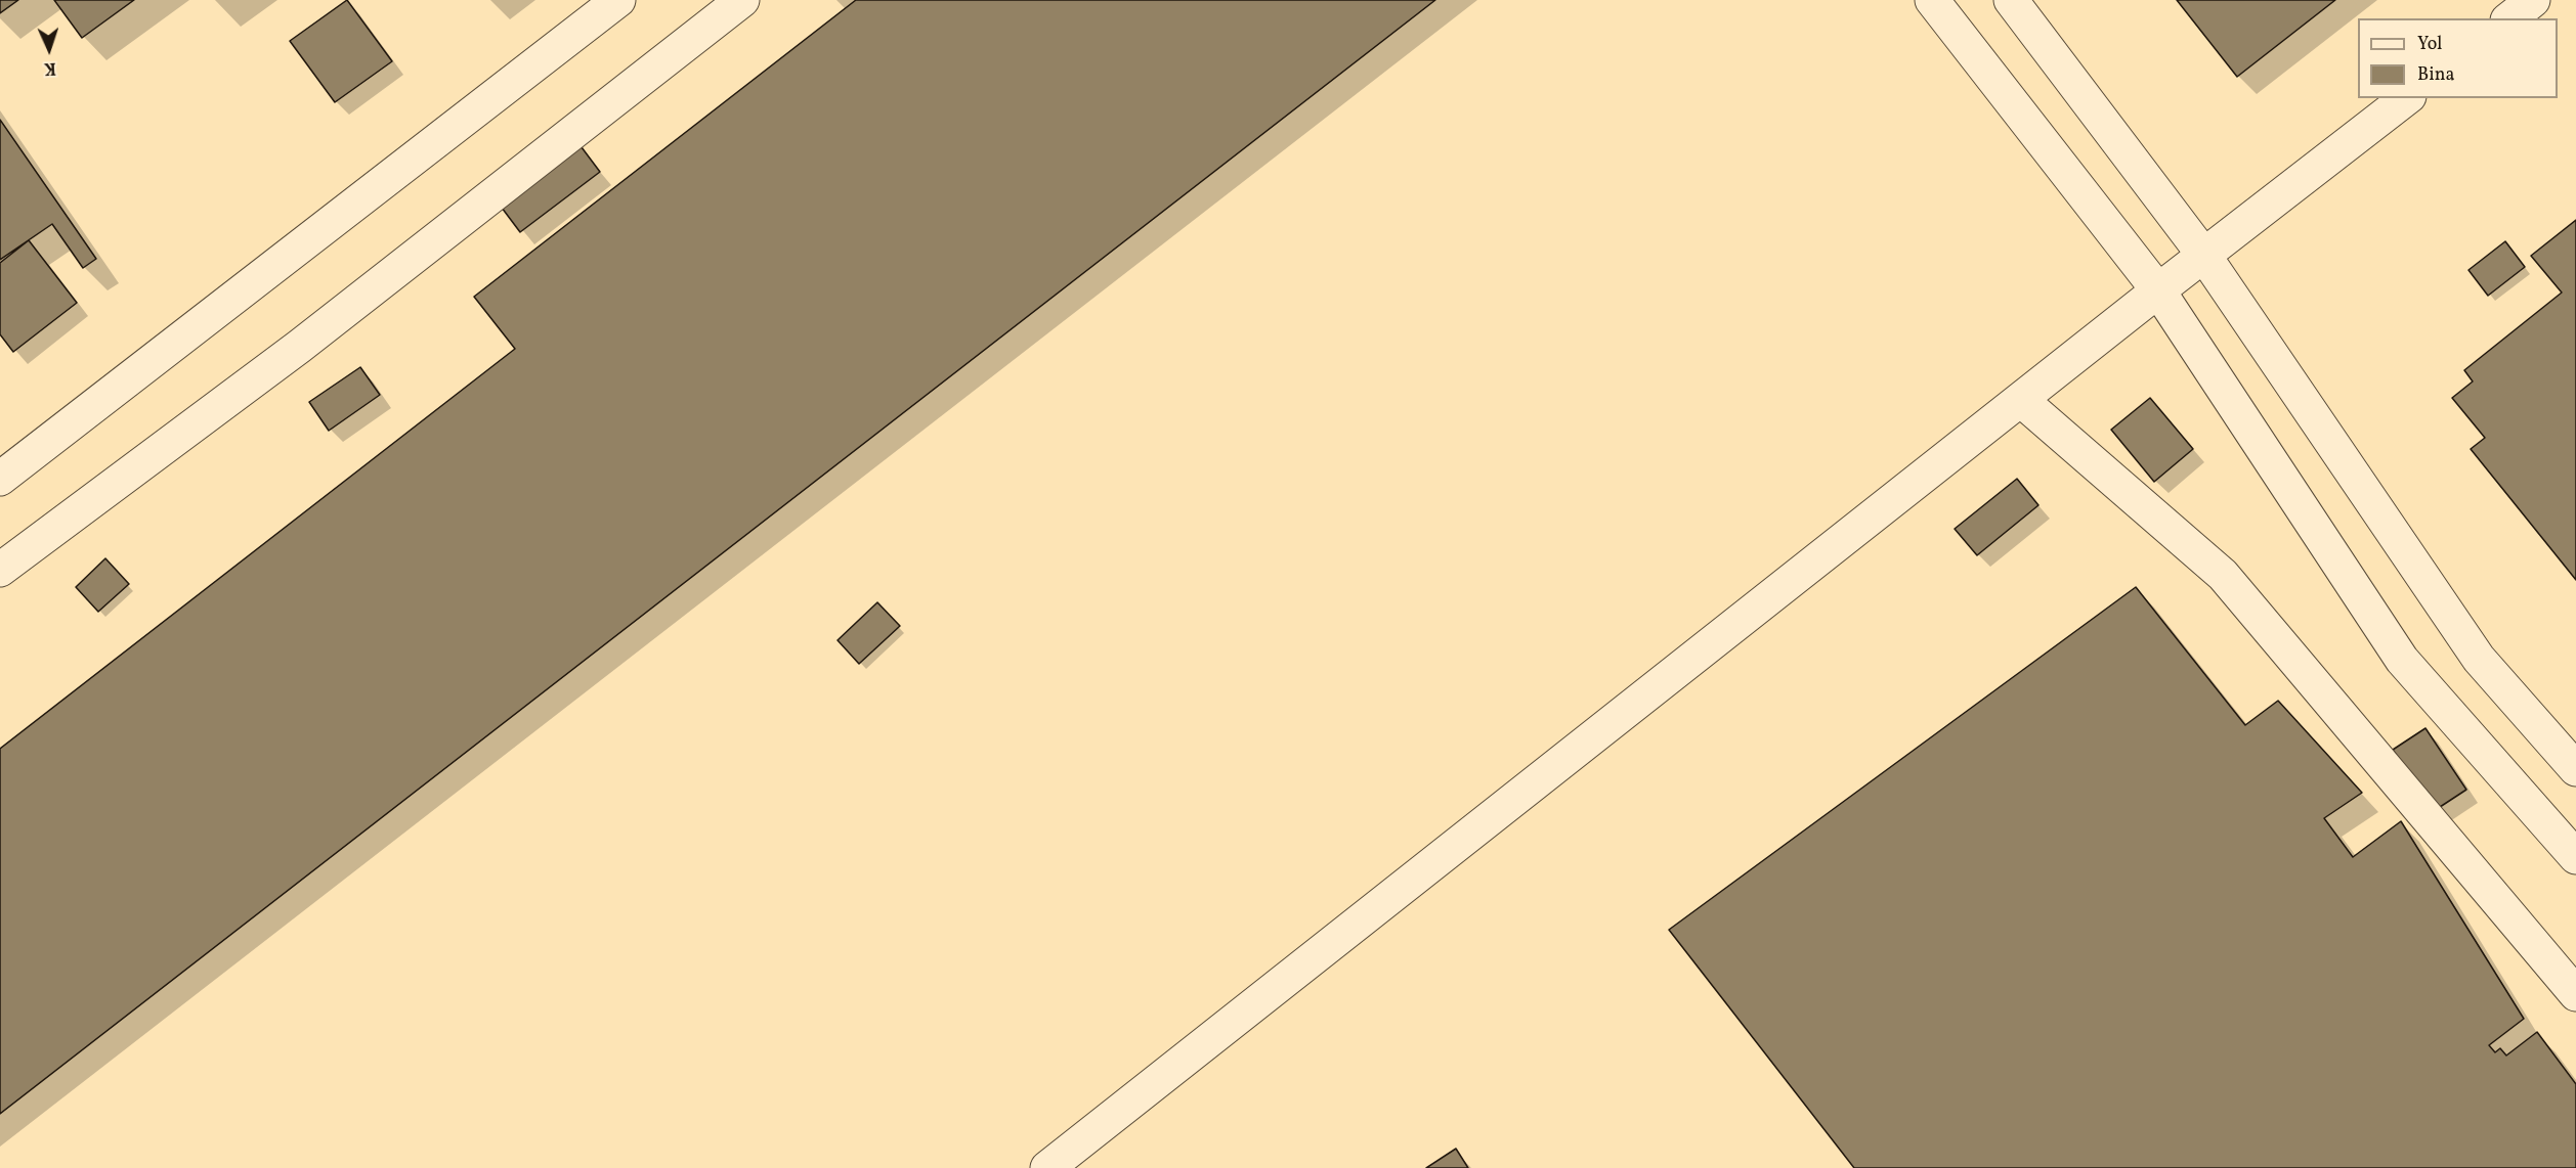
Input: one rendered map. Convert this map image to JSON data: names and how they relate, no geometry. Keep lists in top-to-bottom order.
{
  "legend": ["Yol", "Bina"],
  "north": "bottom"
}
